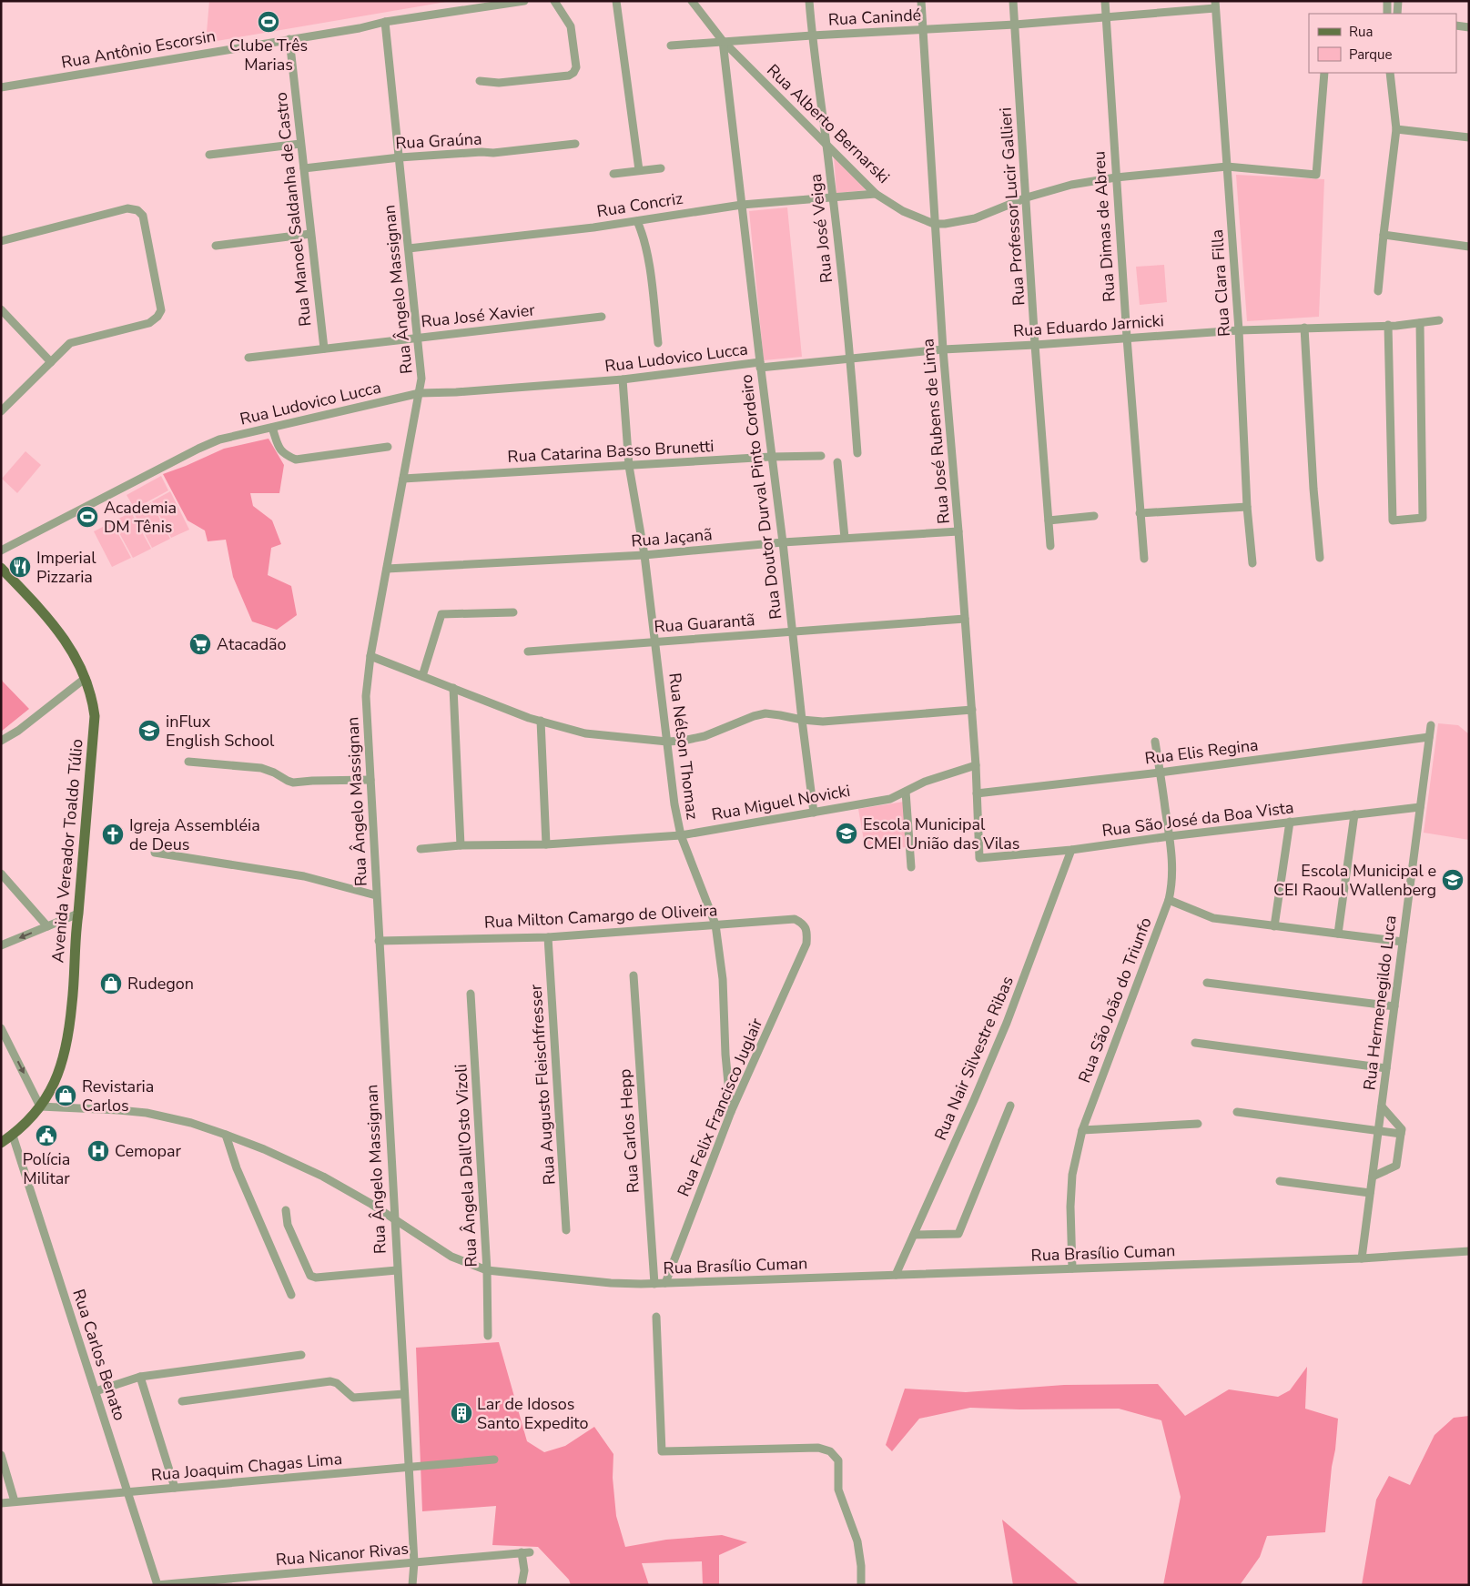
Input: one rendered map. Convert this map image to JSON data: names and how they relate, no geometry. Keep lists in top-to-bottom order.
{
  "streets": {
    "main road": ["Avenida Vereador Toaldo Túlio"],
    "street": [
      "Rua Canindé",
      "Rua Antônio Escorsin",
      "Rua Alberto Bernarski",
      "Rua Graúna",
      "Rua Concriz",
      "Rua Professor Lucir Gallieri",
      "Rua Manoel Saldanha de Castro",
      "Rua Dimas de Abreu",
      "Rua José Veiga",
      "Rua Clara Filla",
      "Rua Ângelo Massignan",
      "Rua José Xavier",
      "Rua Eduardo Jarnicki",
      "Rua Ludovico Lucca",
      "Rua José Rubens de Lima",
      "Rua Catarina Basso Brunetti",
      "Rua Doutor Durval Pinto Cordeiro",
      "Rua Jaçanã",
      "Rua Guarantã",
      "Rua Nélson Thomaz",
      "Rua Elis Regina",
      "Rua Miguel Novicki",
      "Rua São José da Boa Vista",
      "Rua Milton Camargo de Oliveira",
      "Rua São João do Triunfo",
      "Rua Hermenegildo Luca",
      "Rua Nair Silvestre Ribas",
      "Rua Augusto Fleischfresser",
      "Rua Felix Francisco Juglair",
      "Rua Carlos Hepp",
      "Rua Ângela Dall'Osto Vizoli",
      "Rua Brasílio Cuman",
      "Rua Carlos Benato",
      "Rua Joaquim Chagas Lima",
      "Rua Nicanor Rivas"
    ]
  },
  "crossings": [
    ["Rua Canindé", "Rua Alberto Bernarski"],
    ["Rua Canindé", "Rua Professor Lucir Gallieri"],
    ["Rua Canindé", "Rua Dimas de Abreu"],
    ["Rua Canindé", "Rua José Veiga"],
    ["Rua Canindé", "Rua Clara Filla"],
    ["Rua Canindé", "Rua José Rubens de Lima"],
    ["Rua Canindé", "Rua Doutor Durval Pinto Cordeiro"],
    ["Rua Antônio Escorsin", "Rua Manoel Saldanha de Castro"],
    ["Rua Antônio Escorsin", "Rua Ângelo Massignan"],
    ["Rua Alberto Bernarski", "Rua Concriz"],
    ["Rua Alberto Bernarski", "Rua Professor Lucir Gallieri"],
    ["Rua Alberto Bernarski", "Rua Dimas de Abreu"],
    ["Rua Alberto Bernarski", "Rua José Veiga"],
    ["Rua Alberto Bernarski", "Rua Clara Filla"],
    ["Rua Alberto Bernarski", "Rua José Rubens de Lima"],
    ["Rua Alberto Bernarski", "Rua Doutor Durval Pinto Cordeiro"],
    ["Rua Graúna", "Rua Manoel Saldanha de Castro"],
    ["Rua Graúna", "Rua Ângelo Massignan"],
    ["Rua Concriz", "Rua José Veiga"],
    ["Rua Concriz", "Rua Ângelo Massignan"],
    ["Rua Concriz", "Rua Doutor Durval Pinto Cordeiro"],
    ["Rua Professor Lucir Gallieri", "Rua Eduardo Jarnicki"],
    ["Rua Manoel Saldanha de Castro", "Rua José Xavier"],
    ["Rua Dimas de Abreu", "Rua Eduardo Jarnicki"],
    ["Rua José Veiga", "Rua Eduardo Jarnicki"],
    ["Rua Clara Filla", "Rua Eduardo Jarnicki"],
    ["Rua Ângelo Massignan", "Rua José Xavier"],
    ["Rua Ângelo Massignan", "Rua Ludovico Lucca"],
    ["Rua Ângelo Massignan", "Rua Catarina Basso Brunetti"],
    ["Rua Ângelo Massignan", "Rua Jaçanã"],
    ["Rua Ângelo Massignan", "Rua Milton Camargo de Oliveira"],
    ["Rua Ângelo Massignan", "Rua Brasílio Cuman"],
    ["Rua Ângelo Massignan", "Rua Joaquim Chagas Lima"],
    ["Rua Ângelo Massignan", "Rua Nicanor Rivas"],
    ["Rua Eduardo Jarnicki", "Rua Ludovico Lucca"],
    ["Rua Eduardo Jarnicki", "Rua José Rubens de Lima"],
    ["Rua Eduardo Jarnicki", "Rua Doutor Durval Pinto Cordeiro"],
    ["Rua Ludovico Lucca", "Rua Doutor Durval Pinto Cordeiro"],
    ["Rua Ludovico Lucca", "Rua Nélson Thomaz"],
    ["Rua José Rubens de Lima", "Rua Jaçanã"],
    ["Rua José Rubens de Lima", "Rua Guarantã"],
    ["Rua José Rubens de Lima", "Rua Elis Regina"],
    ["Rua José Rubens de Lima", "Rua Miguel Novicki"],
    ["Rua José Rubens de Lima", "Rua São José da Boa Vista"],
    ["Rua Catarina Basso Brunetti", "Rua Doutor Durval Pinto Cordeiro"],
    ["Rua Catarina Basso Brunetti", "Rua Nélson Thomaz"],
    ["Rua Doutor Durval Pinto Cordeiro", "Rua Jaçanã"],
    ["Rua Doutor Durval Pinto Cordeiro", "Rua Guarantã"],
    ["Rua Doutor Durval Pinto Cordeiro", "Rua Miguel Novicki"],
    ["Rua Jaçanã", "Rua Nélson Thomaz"],
    ["Rua Guarantã", "Rua Nélson Thomaz"],
    ["Rua Nélson Thomaz", "Rua Miguel Novicki"],
    ["Rua Nélson Thomaz", "Rua Milton Camargo de Oliveira"],
    ["Rua Nélson Thomaz", "Rua Felix Francisco Juglair"],
    ["Rua Elis Regina", "Rua São João do Triunfo"],
    ["Rua Elis Regina", "Rua Hermenegildo Luca"],
    ["Rua São José da Boa Vista", "Rua São João do Triunfo"],
    ["Rua São José da Boa Vista", "Rua Hermenegildo Luca"],
    ["Rua São José da Boa Vista", "Rua Nair Silvestre Ribas"],
    ["Avenida Vereador Toaldo Túlio", "Rua Brasílio Cuman"],
    ["Avenida Vereador Toaldo Túlio", "Rua Carlos Benato"],
    ["Rua Milton Camargo de Oliveira", "Rua Augusto Fleischfresser"],
    ["Rua Milton Camargo de Oliveira", "Rua Felix Francisco Juglair"],
    ["Rua São João do Triunfo", "Rua Brasílio Cuman"],
    ["Rua Hermenegildo Luca", "Rua Brasílio Cuman"],
    ["Rua Nair Silvestre Ribas", "Rua Brasílio Cuman"],
    ["Rua Felix Francisco Juglair", "Rua Brasílio Cuman"],
    ["Rua Carlos Hepp", "Rua Brasílio Cuman"],
    ["Rua Ângela Dall'Osto Vizoli", "Rua Brasílio Cuman"],
    ["Rua Carlos Benato", "Rua Joaquim Chagas Lima"],
    ["Rua Carlos Benato", "Rua Nicanor Rivas"]
  ],
  "places": {
    "sports": ["Clube Três Marias", "Academia DM Tênis"],
    "restaurant": ["Imperial Pizzaria"],
    "supermarket": ["Atacadão"],
    "school or university": ["inFlux English School", "Escola Municipal CMEI União das Vilas", "Escola Municipal e CEI Raoul Wallenberg"],
    "church": ["Igreja Assembléia de Deus"],
    "shop": ["Rudegon", "Revistaria Carlos"],
    "public building": ["Polícia Militar"],
    "hospital": ["Cemopar"],
    "building": ["Lar de Idosos Santo Expedito"]
  },
  "legend": ["Rua", "Parque"]
}
